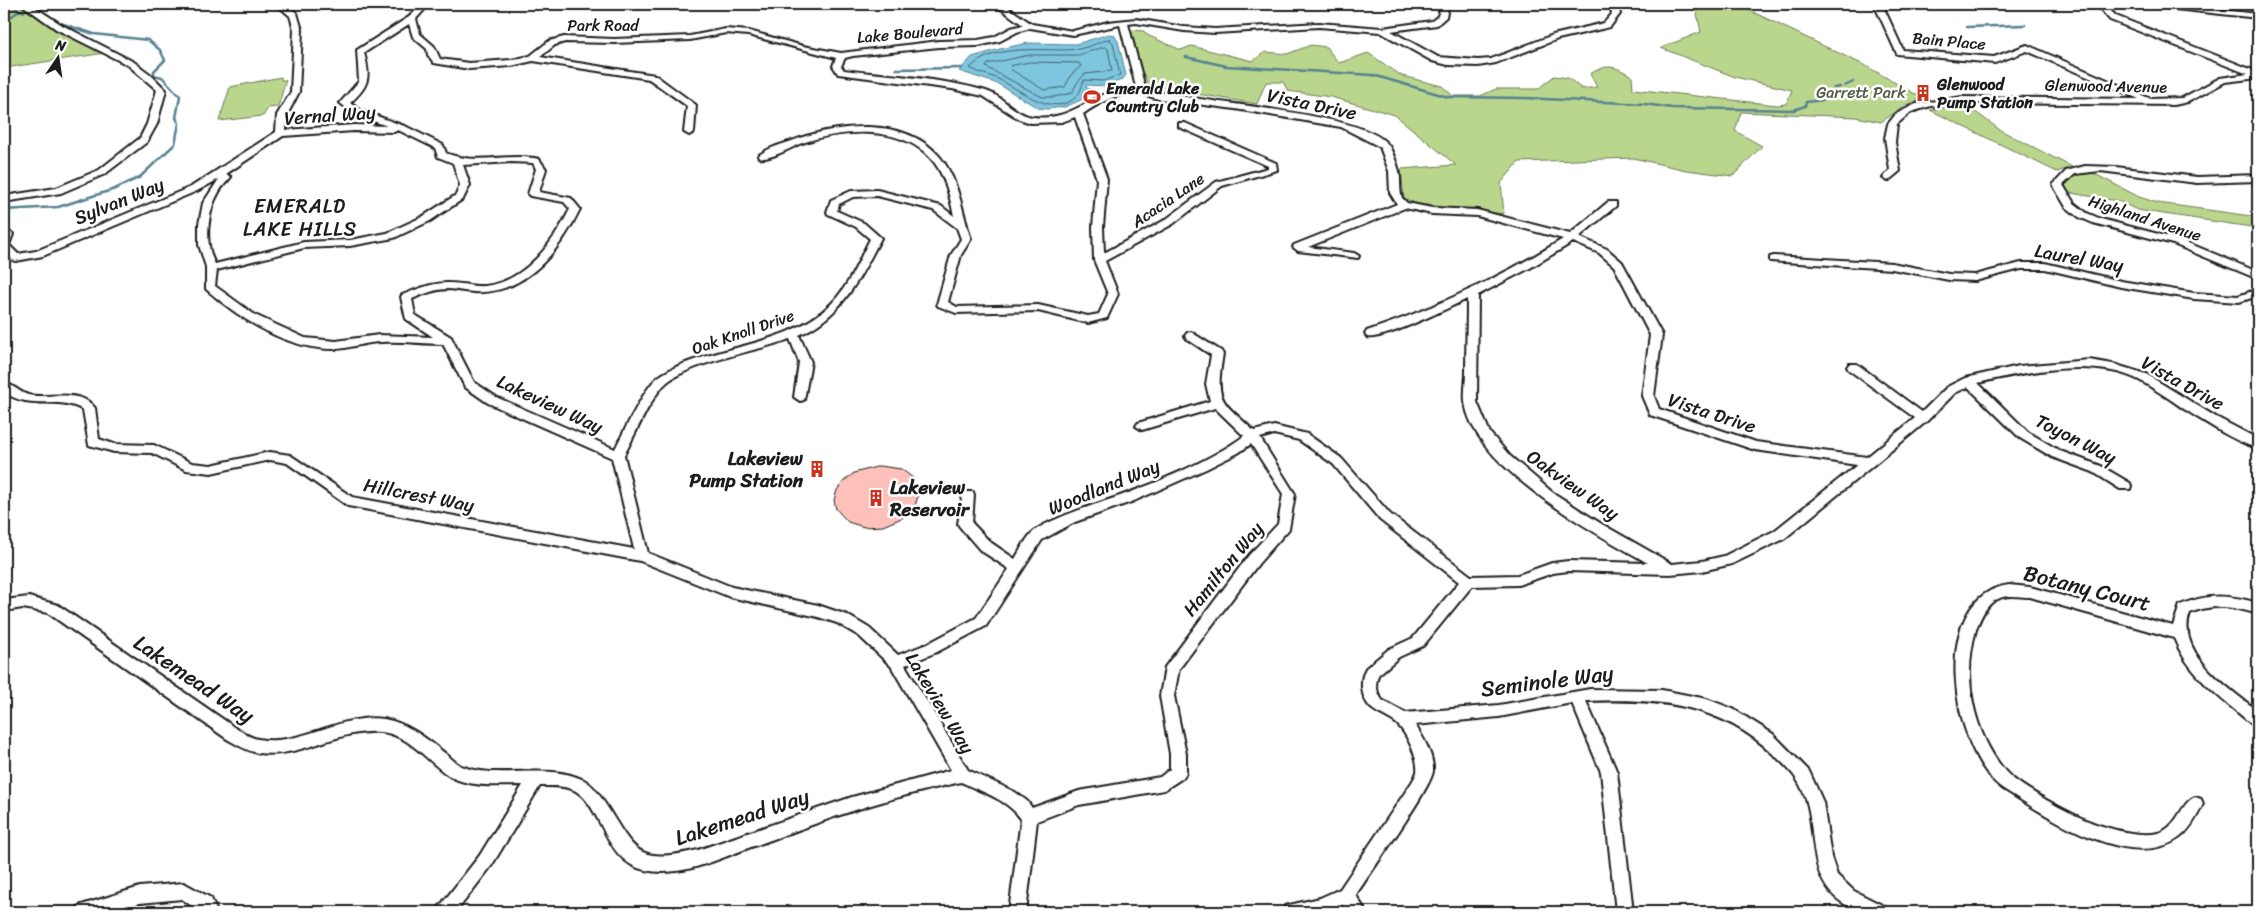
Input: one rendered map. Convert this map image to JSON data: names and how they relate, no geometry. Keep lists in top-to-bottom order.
{
  "streets": {
    "street": [
      "Park Road",
      "Lake Boulevard",
      "Bain Place",
      "Glenwood Avenue",
      "Vista Drive",
      "Vernal Way",
      "Acacia Lane",
      "Sylvan Way",
      "Highland Avenue",
      "Laurel Way",
      "Oak Knoll Drive",
      "Lakeview Way",
      "Toyon Way",
      "Oakview Way",
      "Woodland Way",
      "Hillcrest Way",
      "Hamilton Way",
      "Botany Court",
      "Lakemead Way",
      "Seminole Way"
    ]
  },
  "crossings": [
    ["Park Road", "Lake Boulevard"],
    ["Bain Place", "Glenwood Avenue"],
    ["Vista Drive", "Toyon Way"],
    ["Vernal Way", "Sylvan Way"],
    ["Vernal Way", "Lakeview Way"],
    ["Oak Knoll Drive", "Lakeview Way"],
    ["Lakeview Way", "Woodland Way"],
    ["Lakeview Way", "Hillcrest Way"],
    ["Lakeview Way", "Hamilton Way"],
    ["Lakeview Way", "Lakemead Way"],
    ["Woodland Way", "Hamilton Way"]
  ],
  "districts": ["EMERALD LAKE HILLS"],
  "parks": ["Garrett Park"],
  "places": {
    "building": ["Glenwood Pump Station", "Lakeview Pump Station", "Lakeview Reservoir"],
    "sports": ["Emerald Lake Country Club"]
  },
  "north": "top"
}
